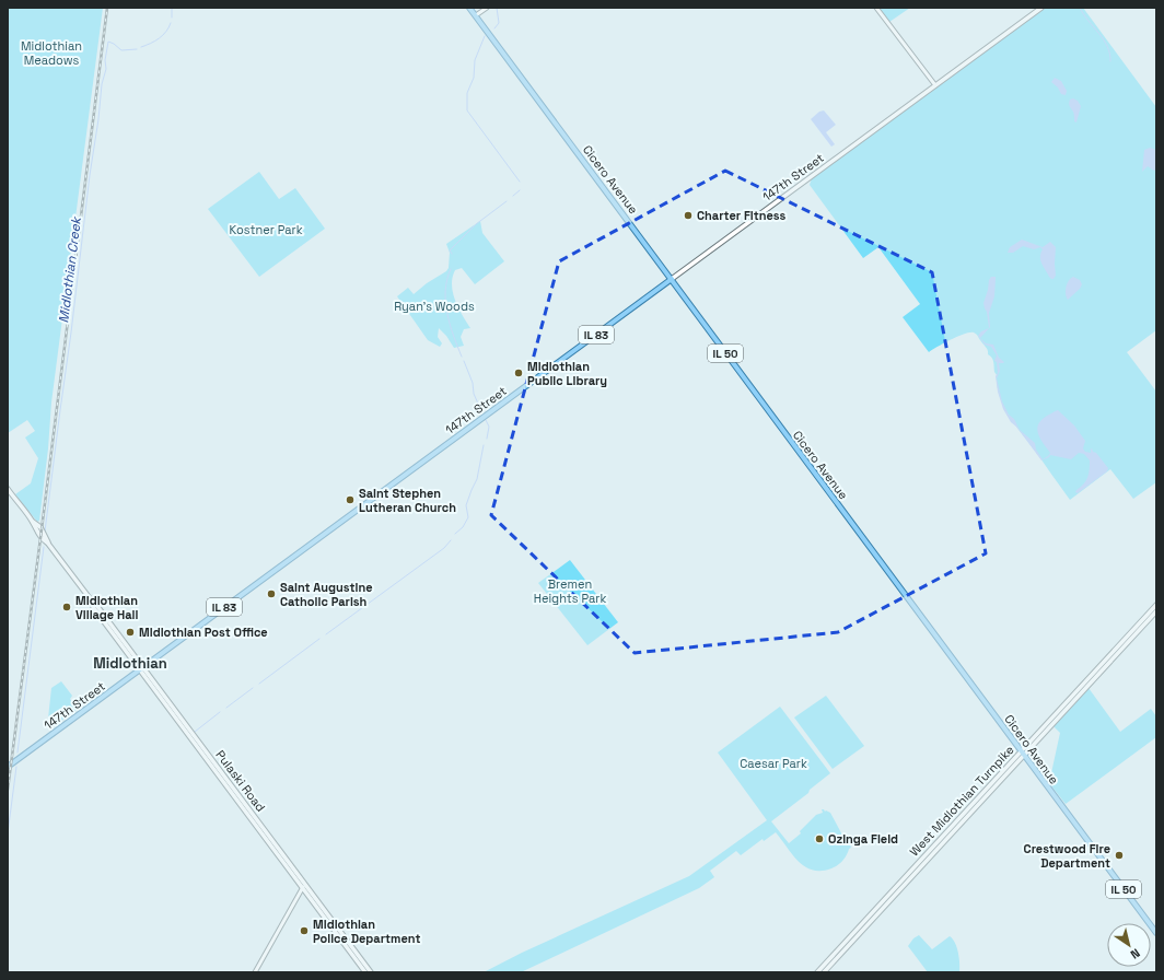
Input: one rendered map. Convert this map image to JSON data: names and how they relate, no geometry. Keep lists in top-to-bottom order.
{
  "streets": {
    "main road": [
      "147th Street",
      "Cicero Avenue",
      "IL 83",
      "IL 50",
      "Pulaski Road",
      "West Midlothian Turnpike"
    ]
  },
  "crossings": [
    ["147th Street", "Cicero Avenue"],
    ["147th Street", "Pulaski Road"],
    ["Cicero Avenue", "West Midlothian Turnpike"]
  ],
  "districts": ["Midlothian"],
  "water": ["Midlothian Creek"],
  "parks": [
    "Midlothian Meadows",
    "Kostner Park",
    "Ryan's Woods",
    "Bremen Heights Park",
    "Caesar Park"
  ],
  "places": [
    "Charter Fitness",
    "Midlothian Public Library",
    "Saint Stephen Lutheran Church",
    "Saint Augustine Catholic Parish",
    "Midlothian Village Hall",
    "Midlothian Post Office",
    "Ozinga Field",
    "Crestwood Fire Department",
    "Midlothian Police Department"
  ],
  "north": "bottom right"
}
